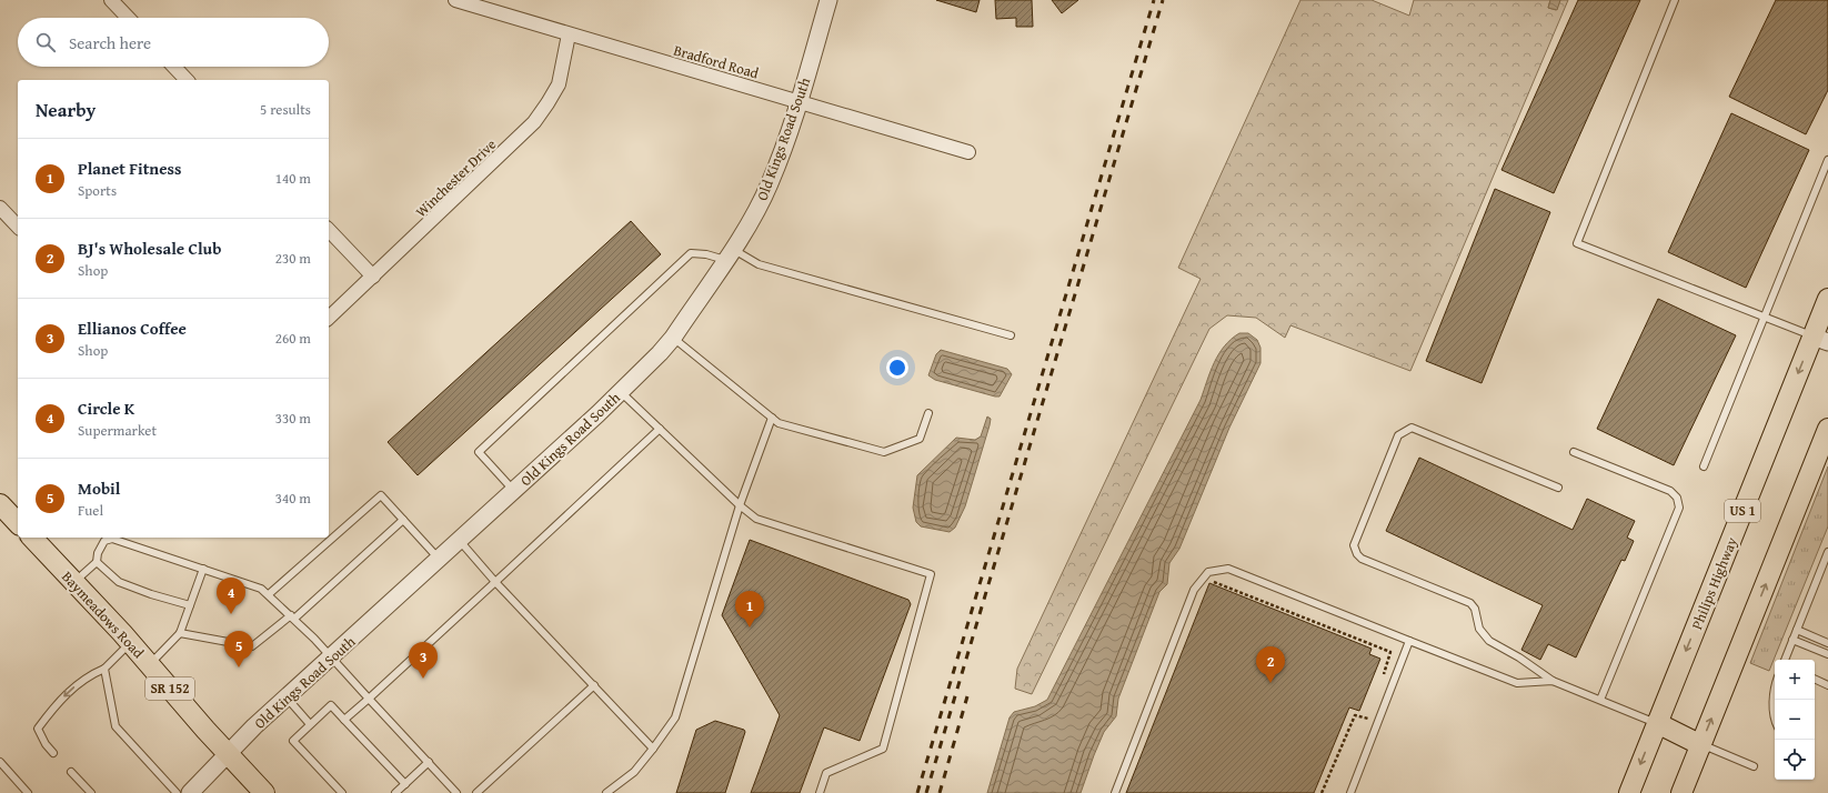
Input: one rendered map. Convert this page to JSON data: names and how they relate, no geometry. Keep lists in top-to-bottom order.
{
  "streets": {
    "main road": [
      "US 1",
      "Philips Highway",
      "Baymeadows Road",
      "SR 152"
    ],
    "street": ["Bradford Road", "Old Kings Road South", "Winchester Drive"]
  },
  "crossings": [
    ["Bradford Road", "Old Kings Road South"],
    ["Bradford Road", "Winchester Drive"],
    ["Old Kings Road South", "Baymeadows Road"]
  ],
  "page": {
    "search": "Search here",
    "heading": ["Nearby", "5 results"],
    "list": [
      {
        "mark": "1",
        "name": "Planet Fitness",
        "note": "Sports",
        "value": "140 m"
      },
      {
        "mark": "2",
        "name": "BJ's Wholesale Club",
        "note": "Shop",
        "value": "230 m"
      },
      {
        "mark": "3",
        "name": "Ellianos Coffee",
        "note": "Shop",
        "value": "260 m"
      },
      {
        "mark": "4",
        "name": "Circle K",
        "note": "Supermarket",
        "value": "330 m"
      },
      {
        "mark": "5",
        "name": "Mobil",
        "note": "Fuel",
        "value": "340 m"
      }
    ],
    "pins": [
      "4",
      "1",
      "5",
      "3",
      "2"
    ],
    "map_buttons": ["+", "−"]
  }
}
